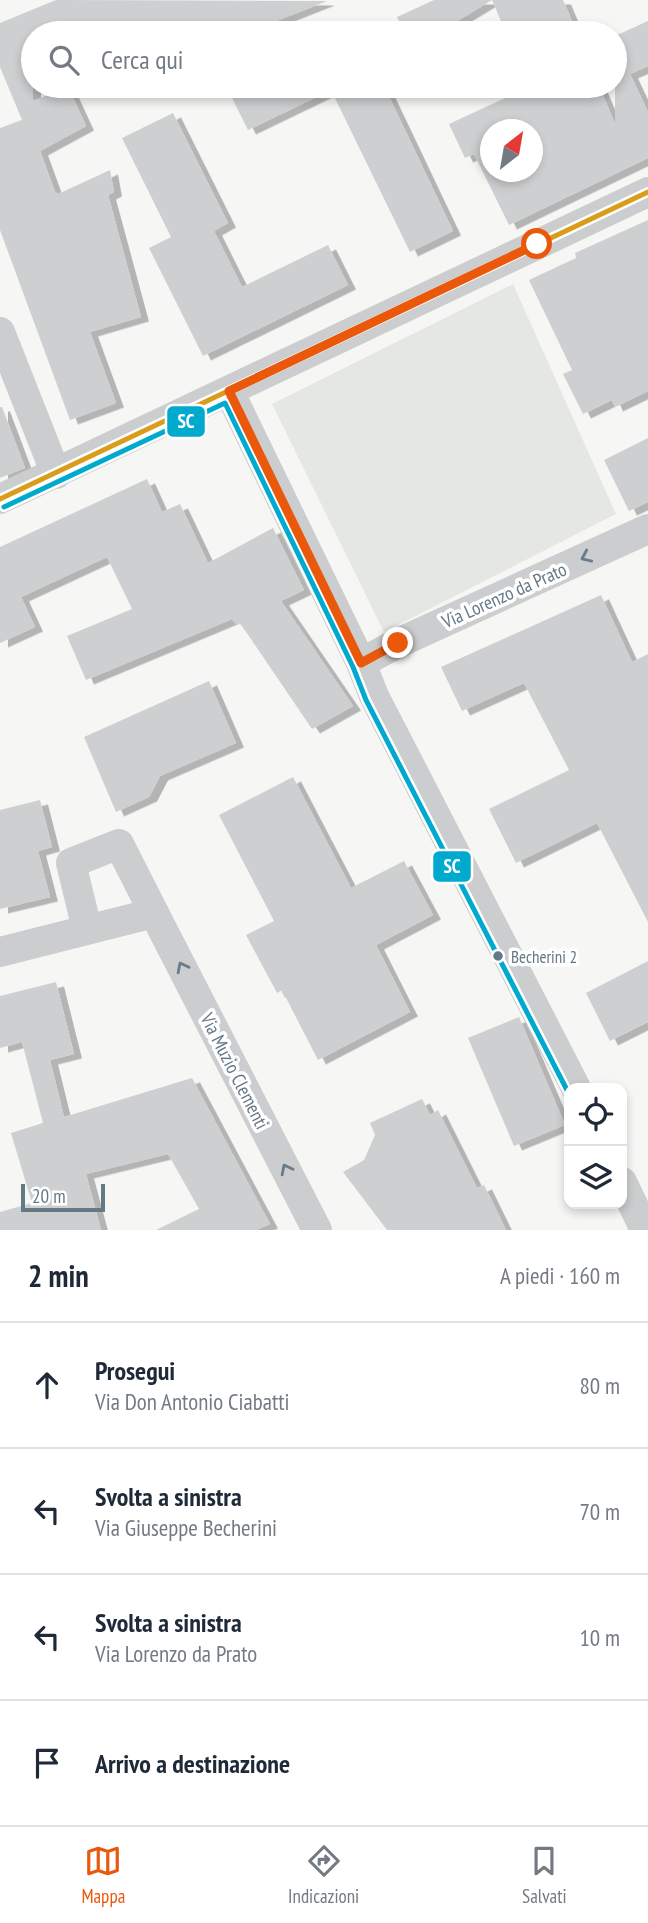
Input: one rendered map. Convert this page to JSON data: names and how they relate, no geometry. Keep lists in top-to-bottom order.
{
  "streets": {
    "street": ["Via Lorenzo da Prato", "Via Muzio Clementi"]
  },
  "one_way": ["Via Lorenzo da Prato", "Via Muzio Clementi"],
  "places": ["Becherini 2"],
  "lines": ["transit line SC"],
  "scale_bar": "20 m",
  "north": "top right",
  "page": {
    "search": "Cerca qui",
    "scale": "20 m",
    "heading": ["2 min", "A piedi · 160 m"],
    "list": [
      ["Prosegui", "Via Don Antonio Ciabatti", "80 m"],
      ["Svolta a sinistra", "Via Giuseppe Becherini", "70 m"],
      ["Svolta a sinistra", "Via Lorenzo da Prato", "10 m"],
      "Arrivo a destinazione"
    ],
    "nav": ["Mappa", "Indicazioni", "Salvati"]
  }
}
